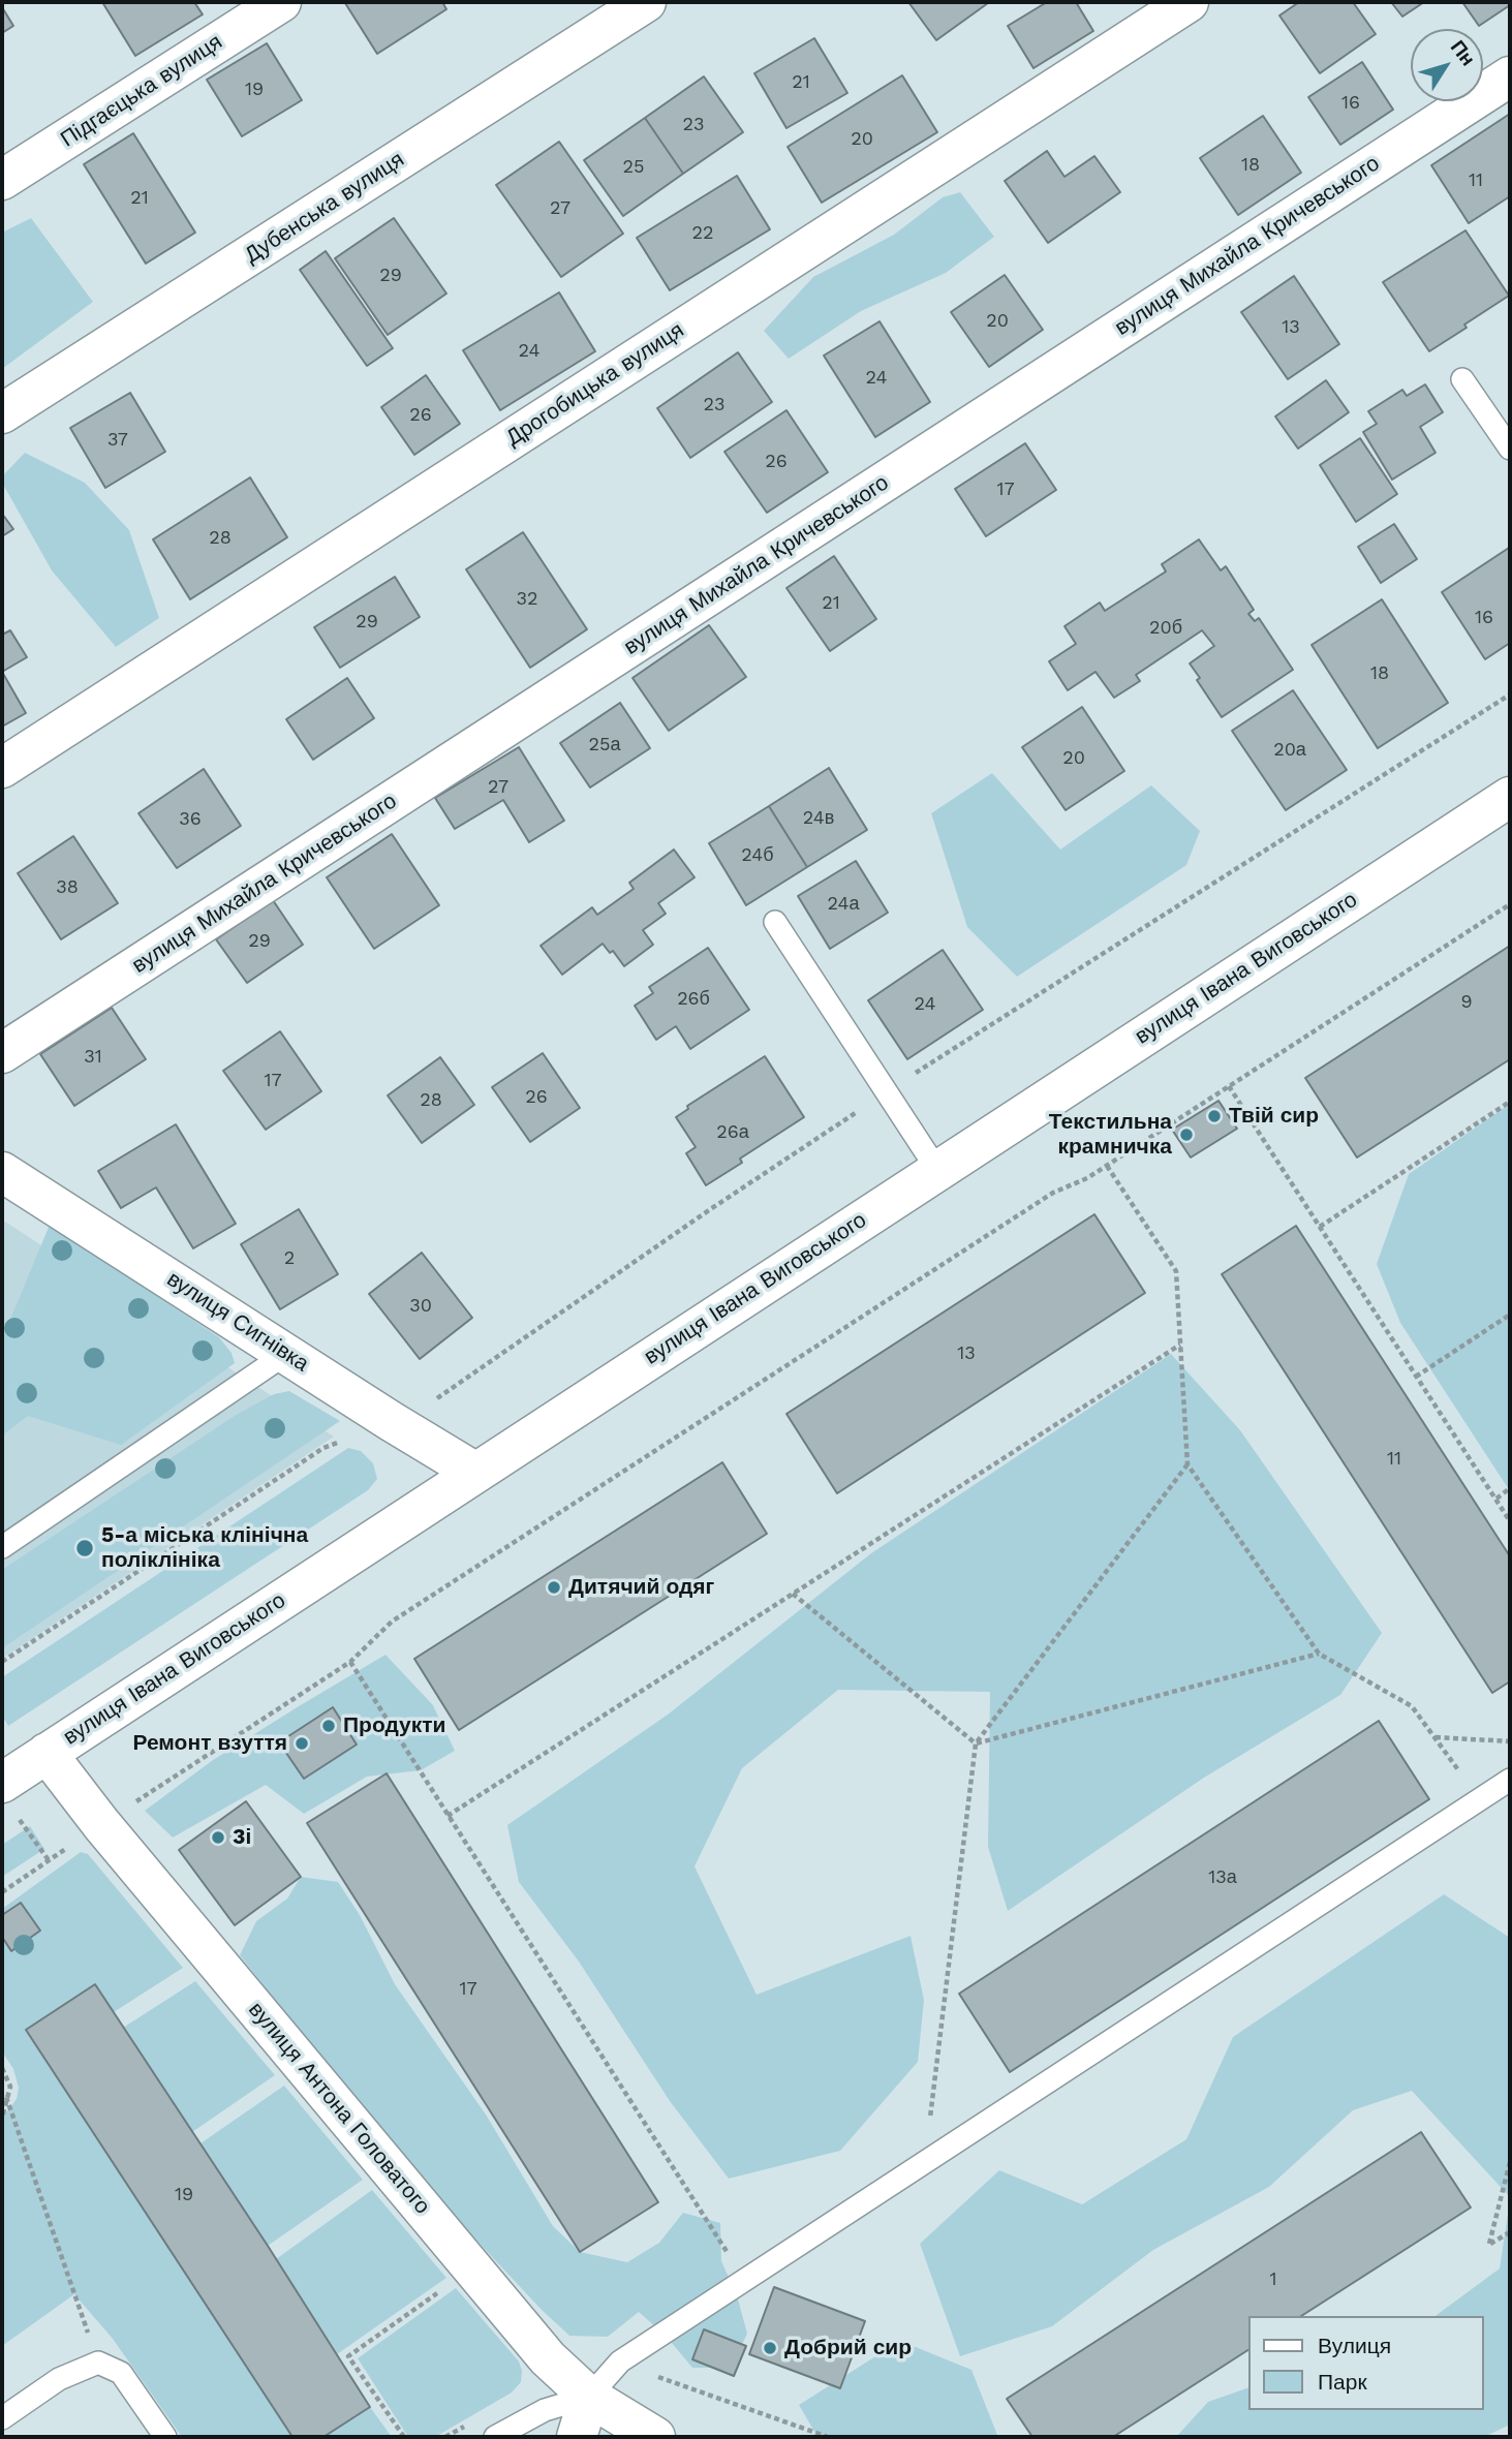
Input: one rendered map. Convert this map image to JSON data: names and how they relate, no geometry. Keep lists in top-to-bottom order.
{
  "streets": {
    "street": [
      "Підгаєцька вулиця",
      "Дубенська вулиця",
      "вулиця Михайла Кричевського",
      "Дрогобицька вулиця",
      "вулиця Івана Виговського",
      "вулиця Сигнівка",
      "вулиця Антона Головатого"
    ]
  },
  "crossings": [
    ["вулиця Івана Виговського", "вулиця Сигнівка"],
    ["вулиця Івана Виговського", "вулиця Антона Головатого"]
  ],
  "places": [
    "Твій сир",
    "Текстильна крамничка",
    "5-а міська клінічна поліклініка",
    "Дитячий одяг",
    "Продукти",
    "Ремонт взуття",
    "3і",
    "Добрий сир"
  ],
  "house_numbers": [
    "21",
    "19",
    "16",
    "23",
    "20",
    "18",
    "25",
    "11",
    "21",
    "27",
    "22",
    "29",
    "20",
    "13",
    "24",
    "24",
    "23",
    "26",
    "37",
    "26",
    "17",
    "28",
    "32",
    "21",
    "16",
    "29",
    "20б",
    "18",
    "25а",
    "20а",
    "20",
    "27",
    "24в",
    "36",
    "24б",
    "38",
    "24а",
    "29",
    "26б",
    "9",
    "24",
    "31",
    "17",
    "26",
    "28",
    "26а",
    "2",
    "30",
    "13",
    "11",
    "13а",
    "17",
    "19",
    "1"
  ],
  "legend": ["Вулиця", "Парк"],
  "north": "top right"
}
